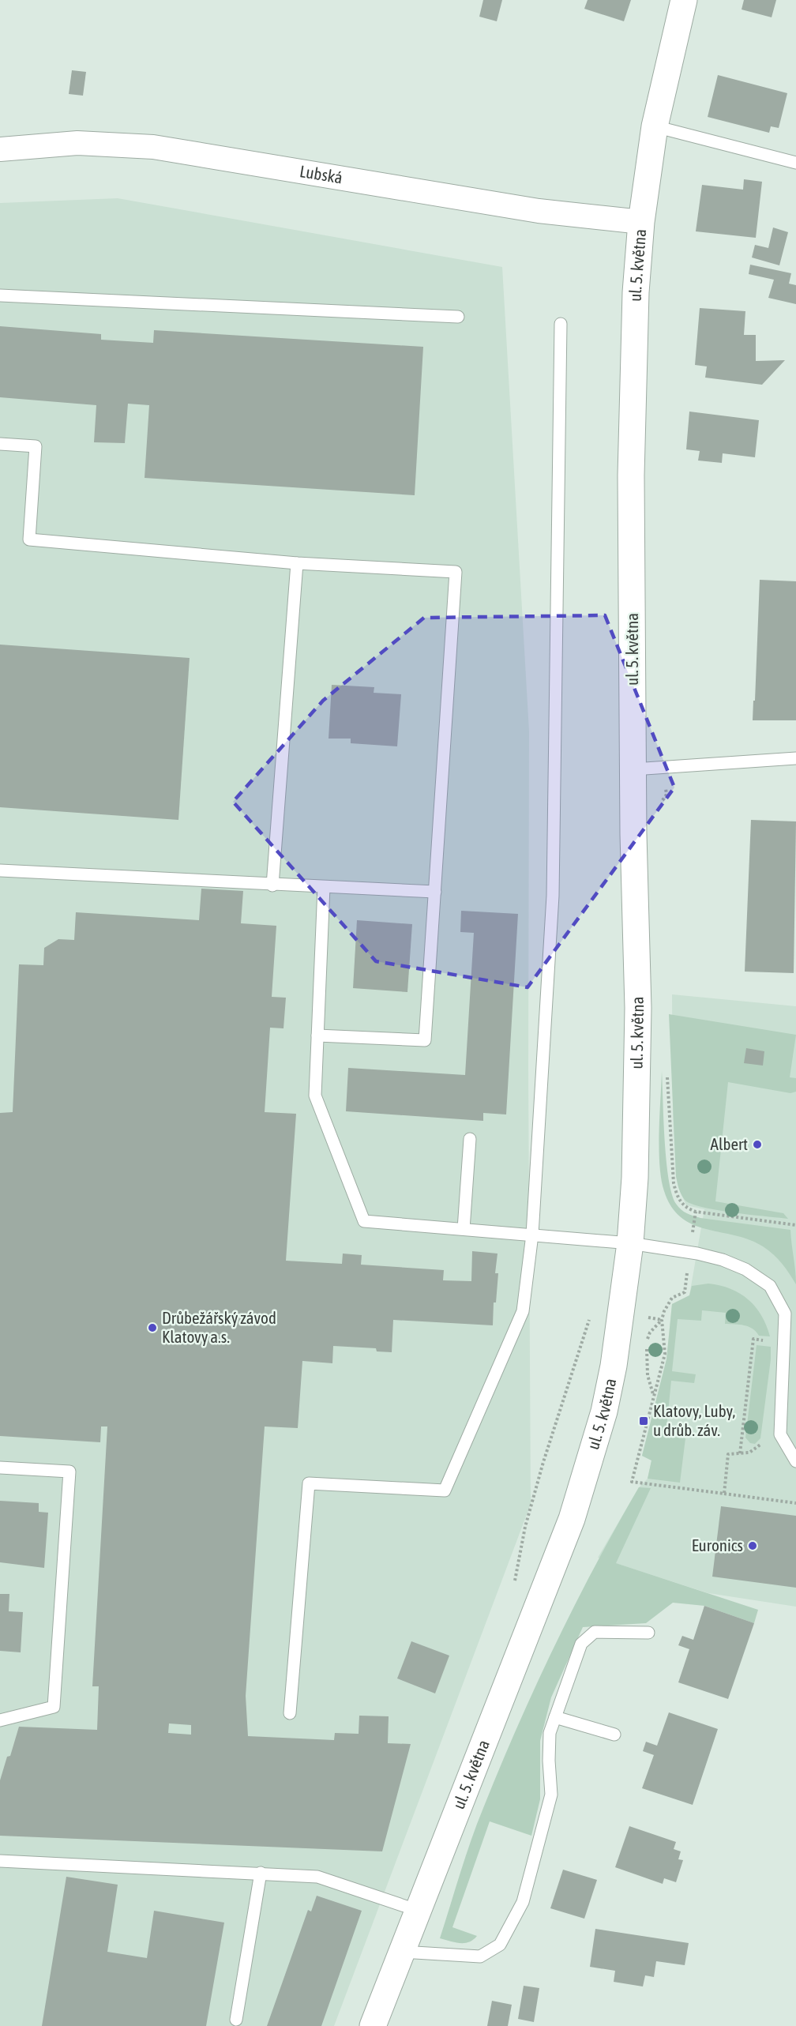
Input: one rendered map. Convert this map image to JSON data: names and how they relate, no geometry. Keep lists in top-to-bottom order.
{
  "streets": {
    "street": ["Lubská", "ul. 5. května"]
  },
  "crossings": [
    ["Lubská", "ul. 5. května"]
  ],
  "places": {
    "other": ["Albert", "Drůbežářský závod Klatovy a.s.", "Euronics"],
    "transit": ["Klatovy, Luby, u drůb. záv."]
  }
}
